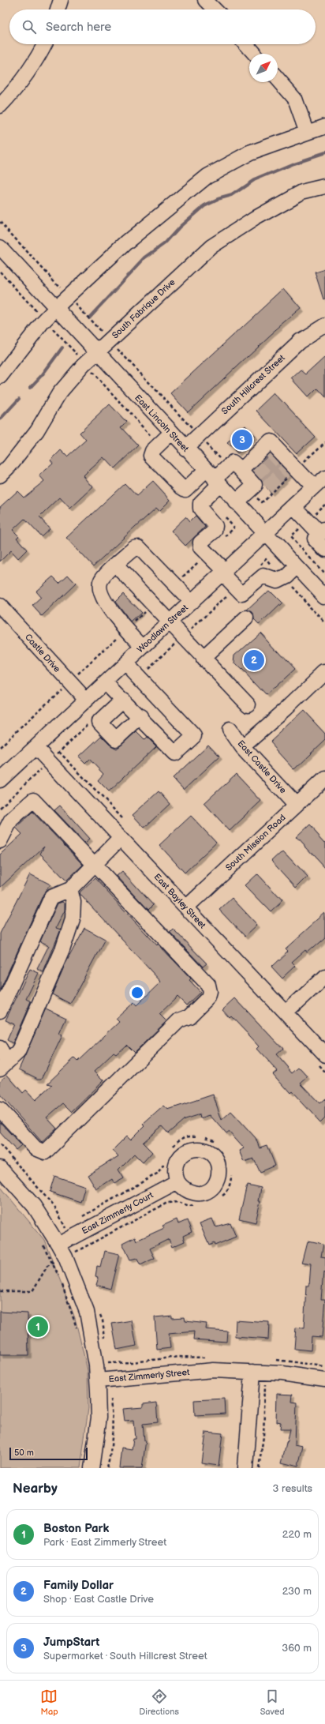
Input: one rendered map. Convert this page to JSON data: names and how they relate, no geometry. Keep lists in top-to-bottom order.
{
  "streets": {
    "street": [
      "South Fabrique Drive",
      "South Hillcrest Street",
      "East Lincoln Street",
      "Woodlawn Street",
      "Castle Drive",
      "East Castle Drive",
      "South Mission Road",
      "East Bayley Street",
      "East Zimmerly Court",
      "East Zimmerly Street"
    ]
  },
  "crossings": [
    ["South Fabrique Drive", "East Lincoln Street"],
    ["South Hillcrest Street", "East Lincoln Street"],
    ["East Lincoln Street", "Woodlawn Street"],
    ["Woodlawn Street", "Castle Drive"],
    ["Woodlawn Street", "East Bayley Street"],
    ["East Castle Drive", "South Mission Road"],
    ["South Mission Road", "East Bayley Street"],
    ["East Zimmerly Court", "East Zimmerly Street"]
  ],
  "scale_bar": "50 m",
  "north": "top right",
  "page": {
    "search": "Search here",
    "pins": ["3", "2", "1"],
    "scale": "50 m",
    "heading": ["Nearby", "3 results"],
    "list": [
      {
        "mark": "1",
        "name": "Boston Park",
        "note": "Park · East Zimmerly Street",
        "value": "220 m"
      },
      {
        "mark": "2",
        "name": "Family Dollar",
        "note": "Shop · East Castle Drive",
        "value": "230 m"
      },
      {
        "mark": "3",
        "name": "JumpStart",
        "note": "Supermarket · South Hillcrest Street",
        "value": "360 m"
      }
    ],
    "nav": ["Map", "Directions", "Saved"]
  }
}
